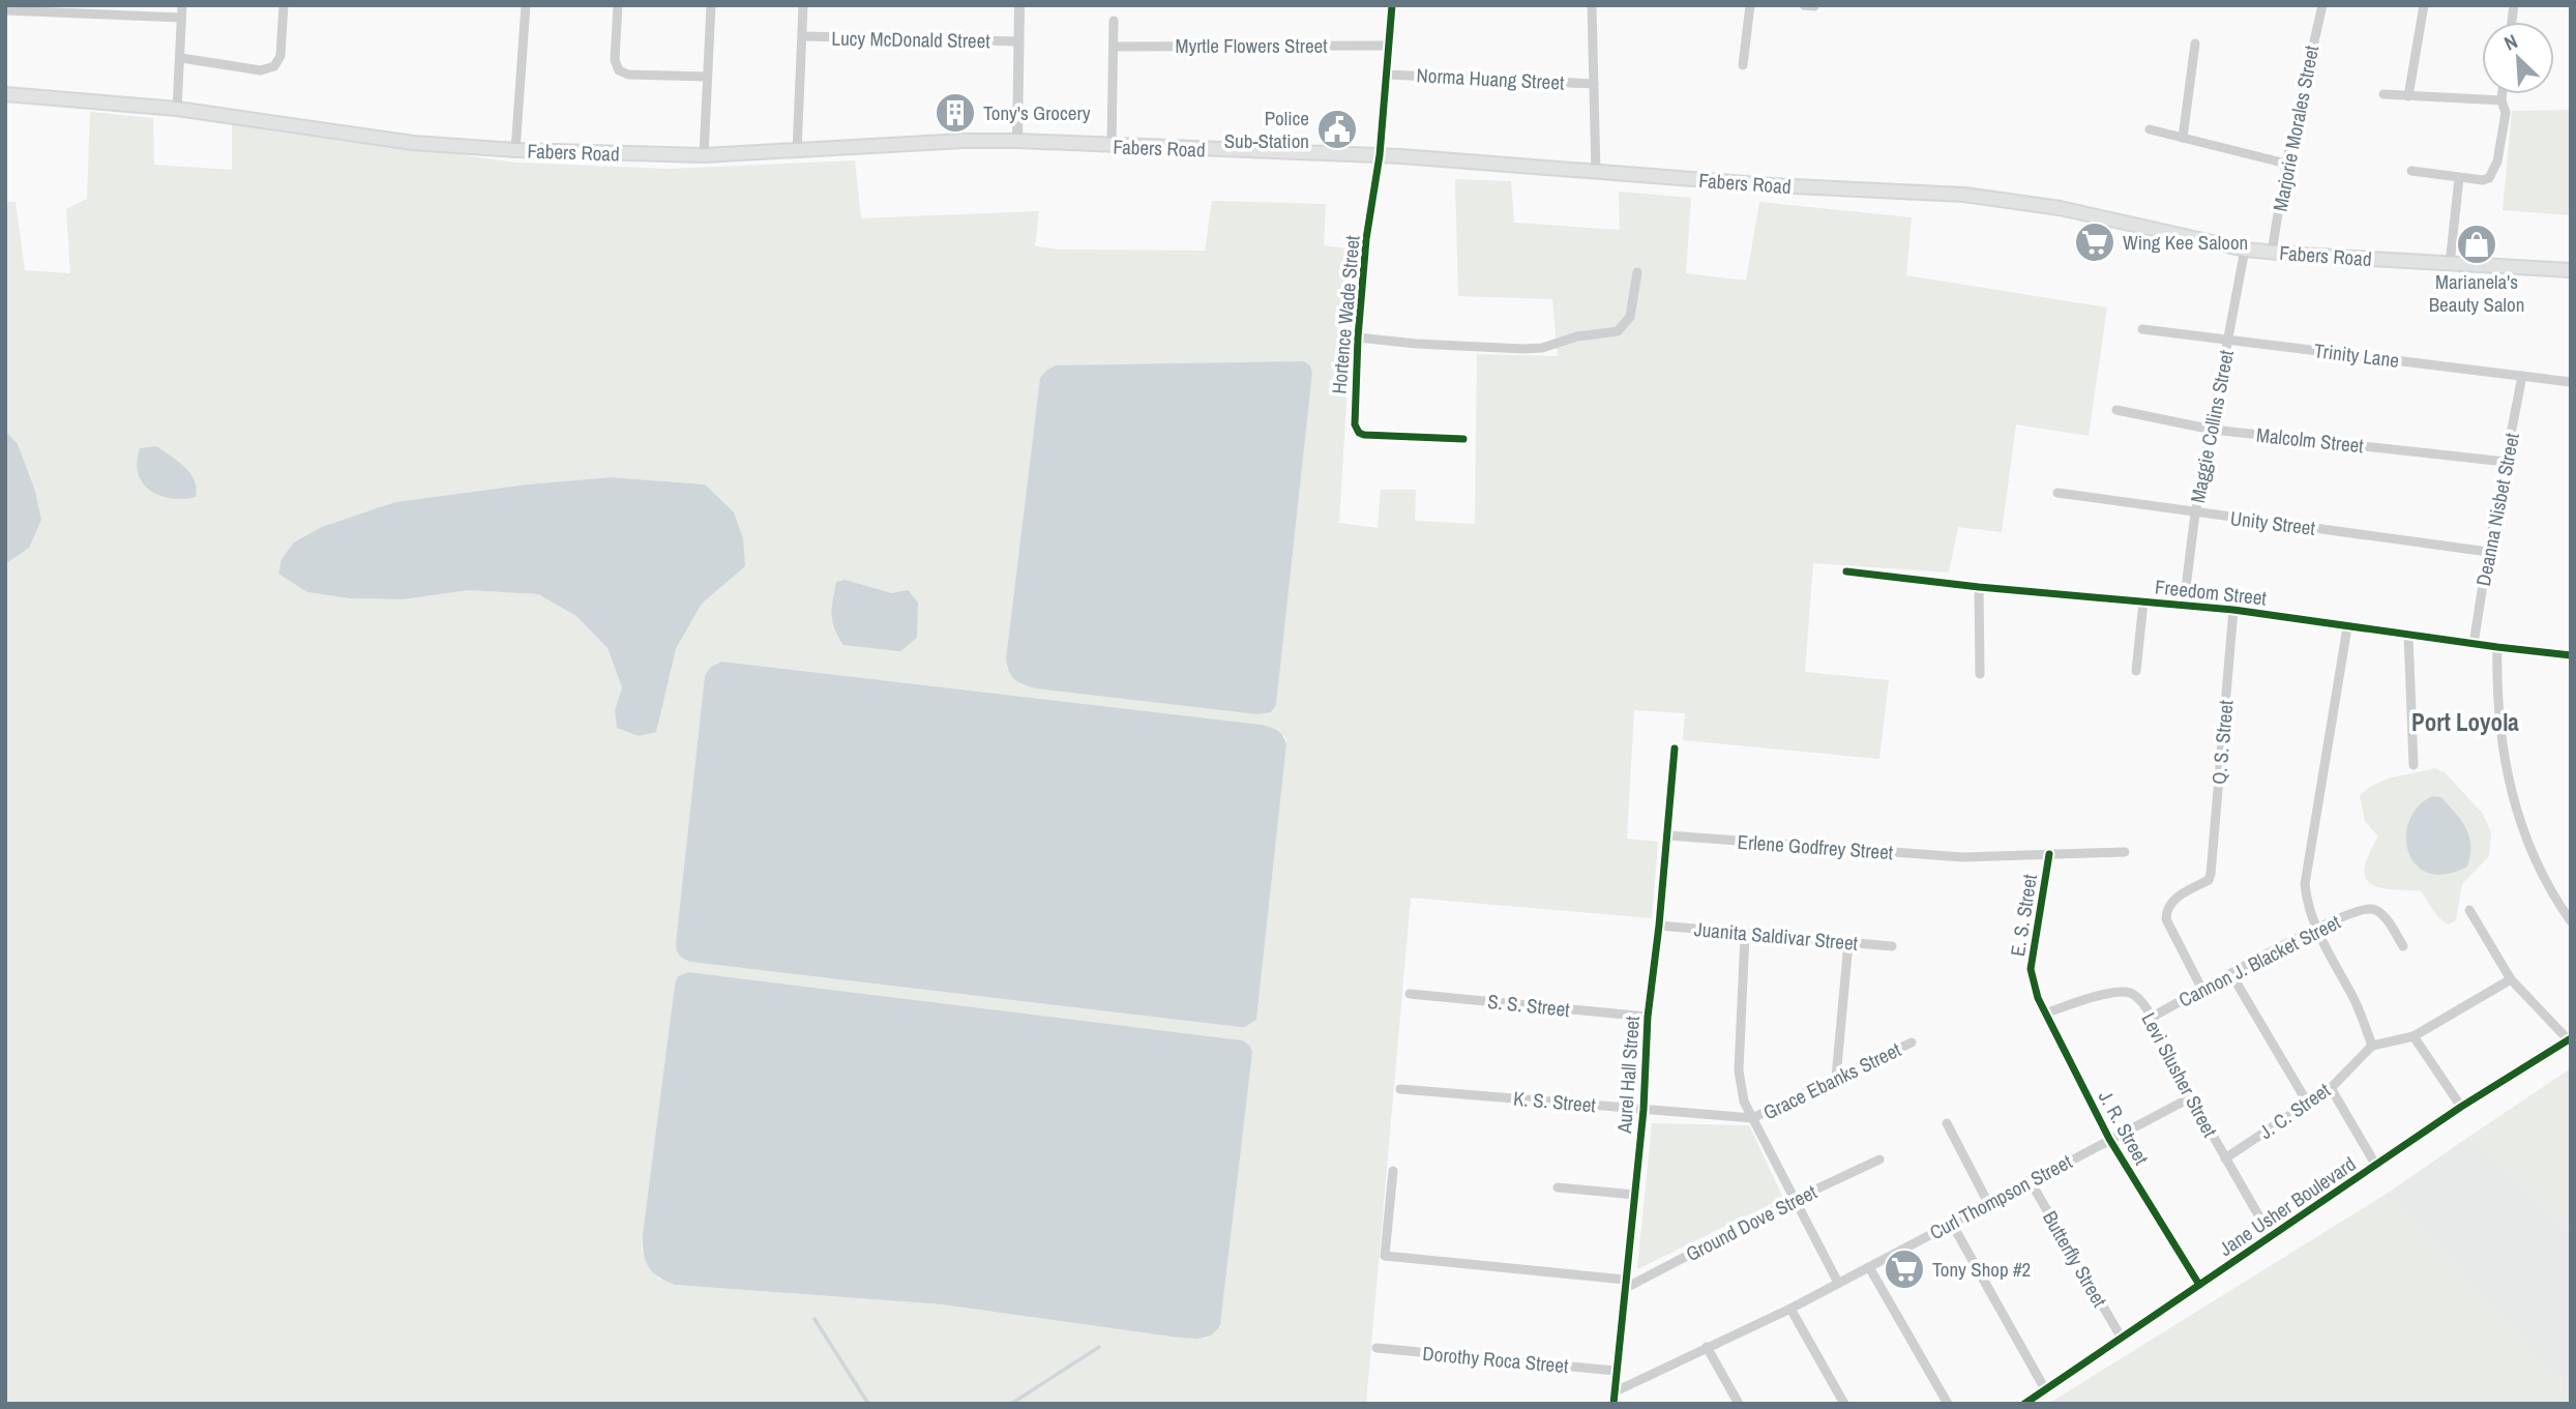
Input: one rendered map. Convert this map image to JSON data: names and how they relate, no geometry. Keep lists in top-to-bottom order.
{
  "streets": {
    "main road": ["Fabers Road"],
    "street": [
      "Lucy McDonald Street",
      "Myrtle Flowers Street",
      "Norma Huang Street",
      "Marjorie Morales Street",
      "Hortence Wade Street",
      "Trinity Lane",
      "Maggie Collins Street",
      "Malcolm Street",
      "Deanna Nisbet Street",
      "Unity Street",
      "Freedom Street",
      "Q. S. Street",
      "Erlene Godfrey Street",
      "E. S. Street",
      "Juanita Saldivar Street",
      "Cannon J. Blacket Street",
      "S. S. Street",
      "Aurel Hall Street",
      "Levi Slusher Street",
      "Grace Ebanks Street",
      "K. S. Street",
      "J. C. Street",
      "J. R. Street",
      "Curl Thompson Street",
      "Jane Usher Boulevard",
      "Ground Dove Street",
      "Butterfly Street",
      "Dorothy Roca Street"
    ]
  },
  "crossings": [
    ["Myrtle Flowers Street", "Hortence Wade Street"],
    ["Norma Huang Street", "Hortence Wade Street"],
    ["Marjorie Morales Street", "Fabers Road"],
    ["Fabers Road", "Hortence Wade Street"],
    ["Fabers Road", "Maggie Collins Street"],
    ["Trinity Lane", "Maggie Collins Street"],
    ["Trinity Lane", "Deanna Nisbet Street"],
    ["Maggie Collins Street", "Malcolm Street"],
    ["Maggie Collins Street", "Unity Street"],
    ["Maggie Collins Street", "Freedom Street"],
    ["Malcolm Street", "Deanna Nisbet Street"],
    ["Deanna Nisbet Street", "Unity Street"],
    ["Deanna Nisbet Street", "Freedom Street"],
    ["Freedom Street", "Q. S. Street"],
    ["Q. S. Street", "Cannon J. Blacket Street"],
    ["Erlene Godfrey Street", "E. S. Street"],
    ["Erlene Godfrey Street", "Aurel Hall Street"],
    ["E. S. Street", "J. R. Street"],
    ["Juanita Saldivar Street", "Aurel Hall Street"],
    ["Cannon J. Blacket Street", "Levi Slusher Street"],
    ["S. S. Street", "Aurel Hall Street"],
    ["Aurel Hall Street", "K. S. Street"],
    ["Aurel Hall Street", "Curl Thompson Street"],
    ["Aurel Hall Street", "Ground Dove Street"],
    ["Aurel Hall Street", "Dorothy Roca Street"],
    ["Levi Slusher Street", "J. C. Street"],
    ["Levi Slusher Street", "J. R. Street"],
    ["Levi Slusher Street", "Curl Thompson Street"],
    ["Levi Slusher Street", "Jane Usher Boulevard"],
    ["Grace Ebanks Street", "K. S. Street"],
    ["J. R. Street", "Curl Thompson Street"],
    ["J. R. Street", "Jane Usher Boulevard"],
    ["Curl Thompson Street", "Butterfly Street"],
    ["Jane Usher Boulevard", "Butterfly Street"]
  ],
  "districts": ["Port Loyola"],
  "places": {
    "building": ["Tony's Grocery"],
    "public building": ["Police Sub-Station"],
    "supermarket": ["Wing Kee Saloon", "Tony Shop #2"],
    "shop": ["Marianela's Beauty Salon"]
  },
  "north": "top left"
}
